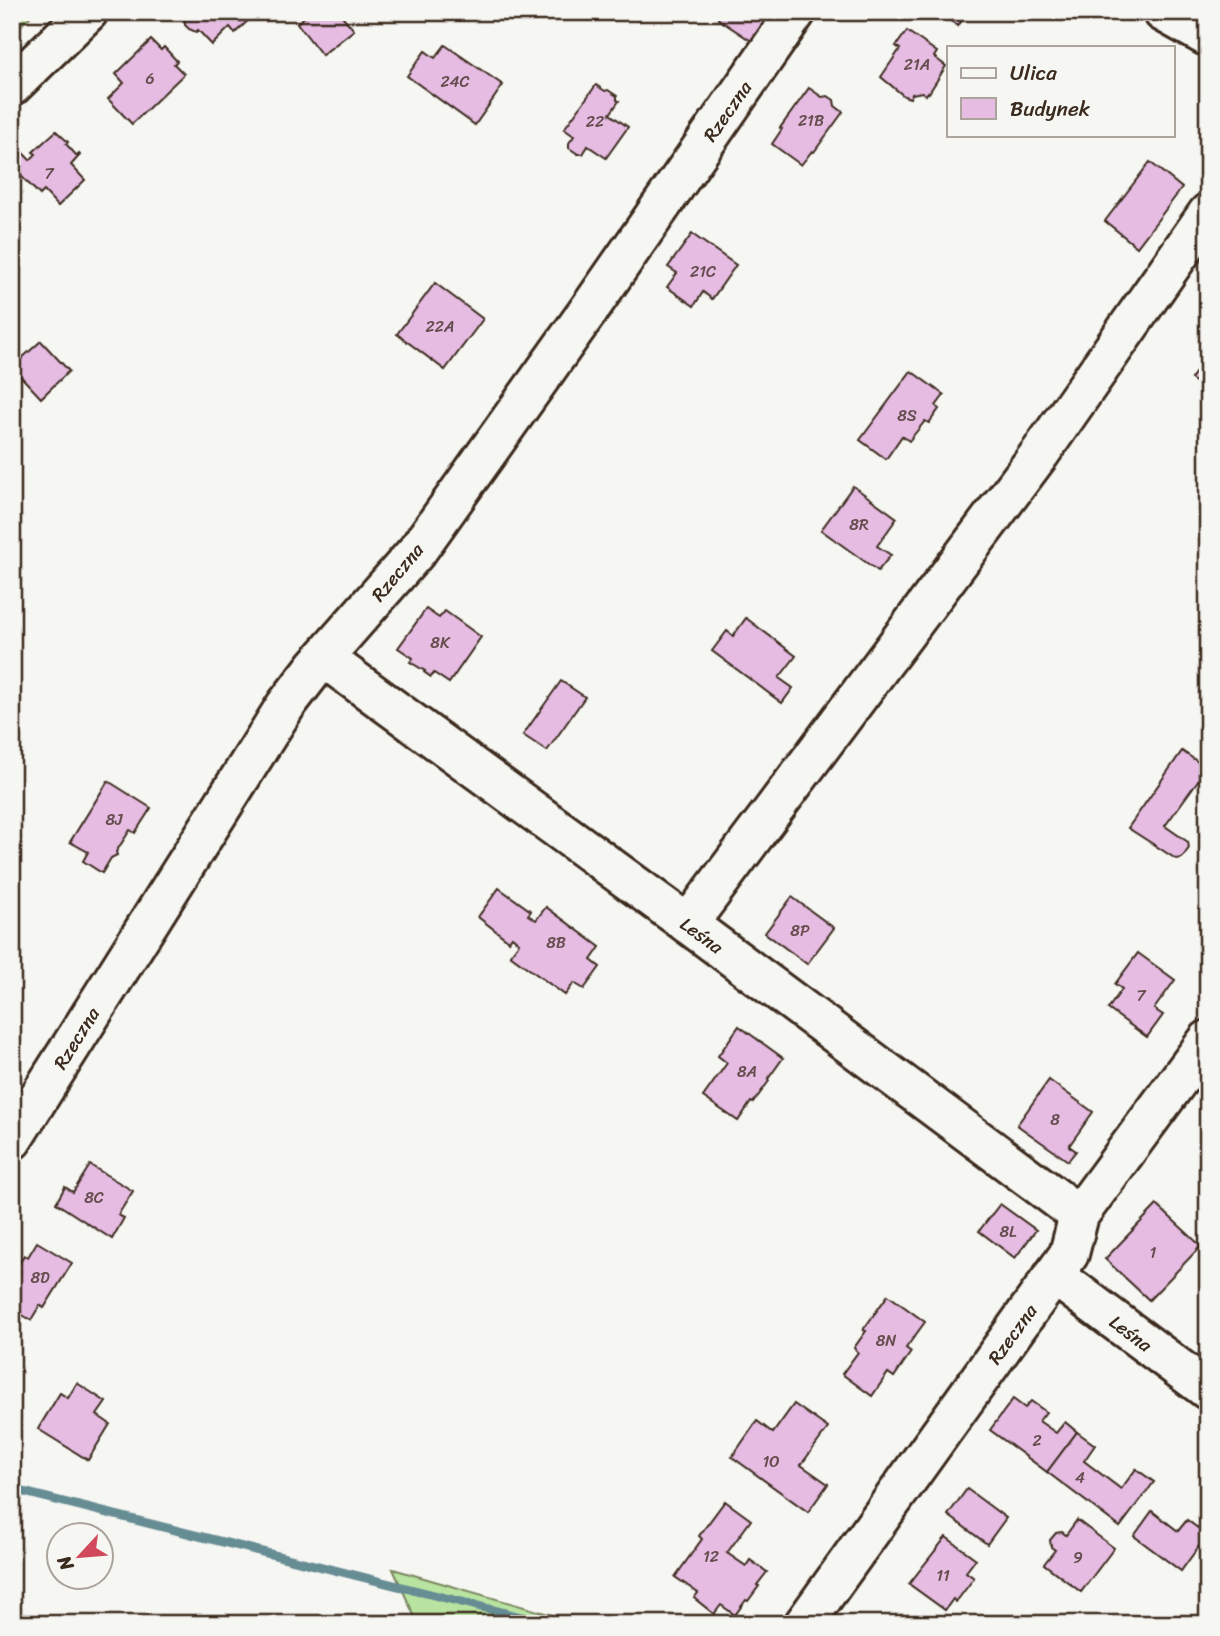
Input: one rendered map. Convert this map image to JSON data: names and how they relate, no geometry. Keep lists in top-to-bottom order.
{
  "streets": {
    "street": ["Rzeczna", "Leśna"]
  },
  "crossings": [
    ["Rzeczna", "Leśna"]
  ],
  "house_numbers": [
    "21A",
    "6",
    "24C",
    "21B",
    "22",
    "7",
    "21C",
    "22A",
    "8S",
    "8R",
    "8K",
    "8J",
    "8P",
    "8B",
    "7",
    "8A",
    "8",
    "8C",
    "8L",
    "1",
    "8D",
    "8N",
    "2",
    "1O",
    "4",
    "12",
    "9",
    "11"
  ],
  "legend": ["Ulica", "Budynek"],
  "north": "bottom left"
}
